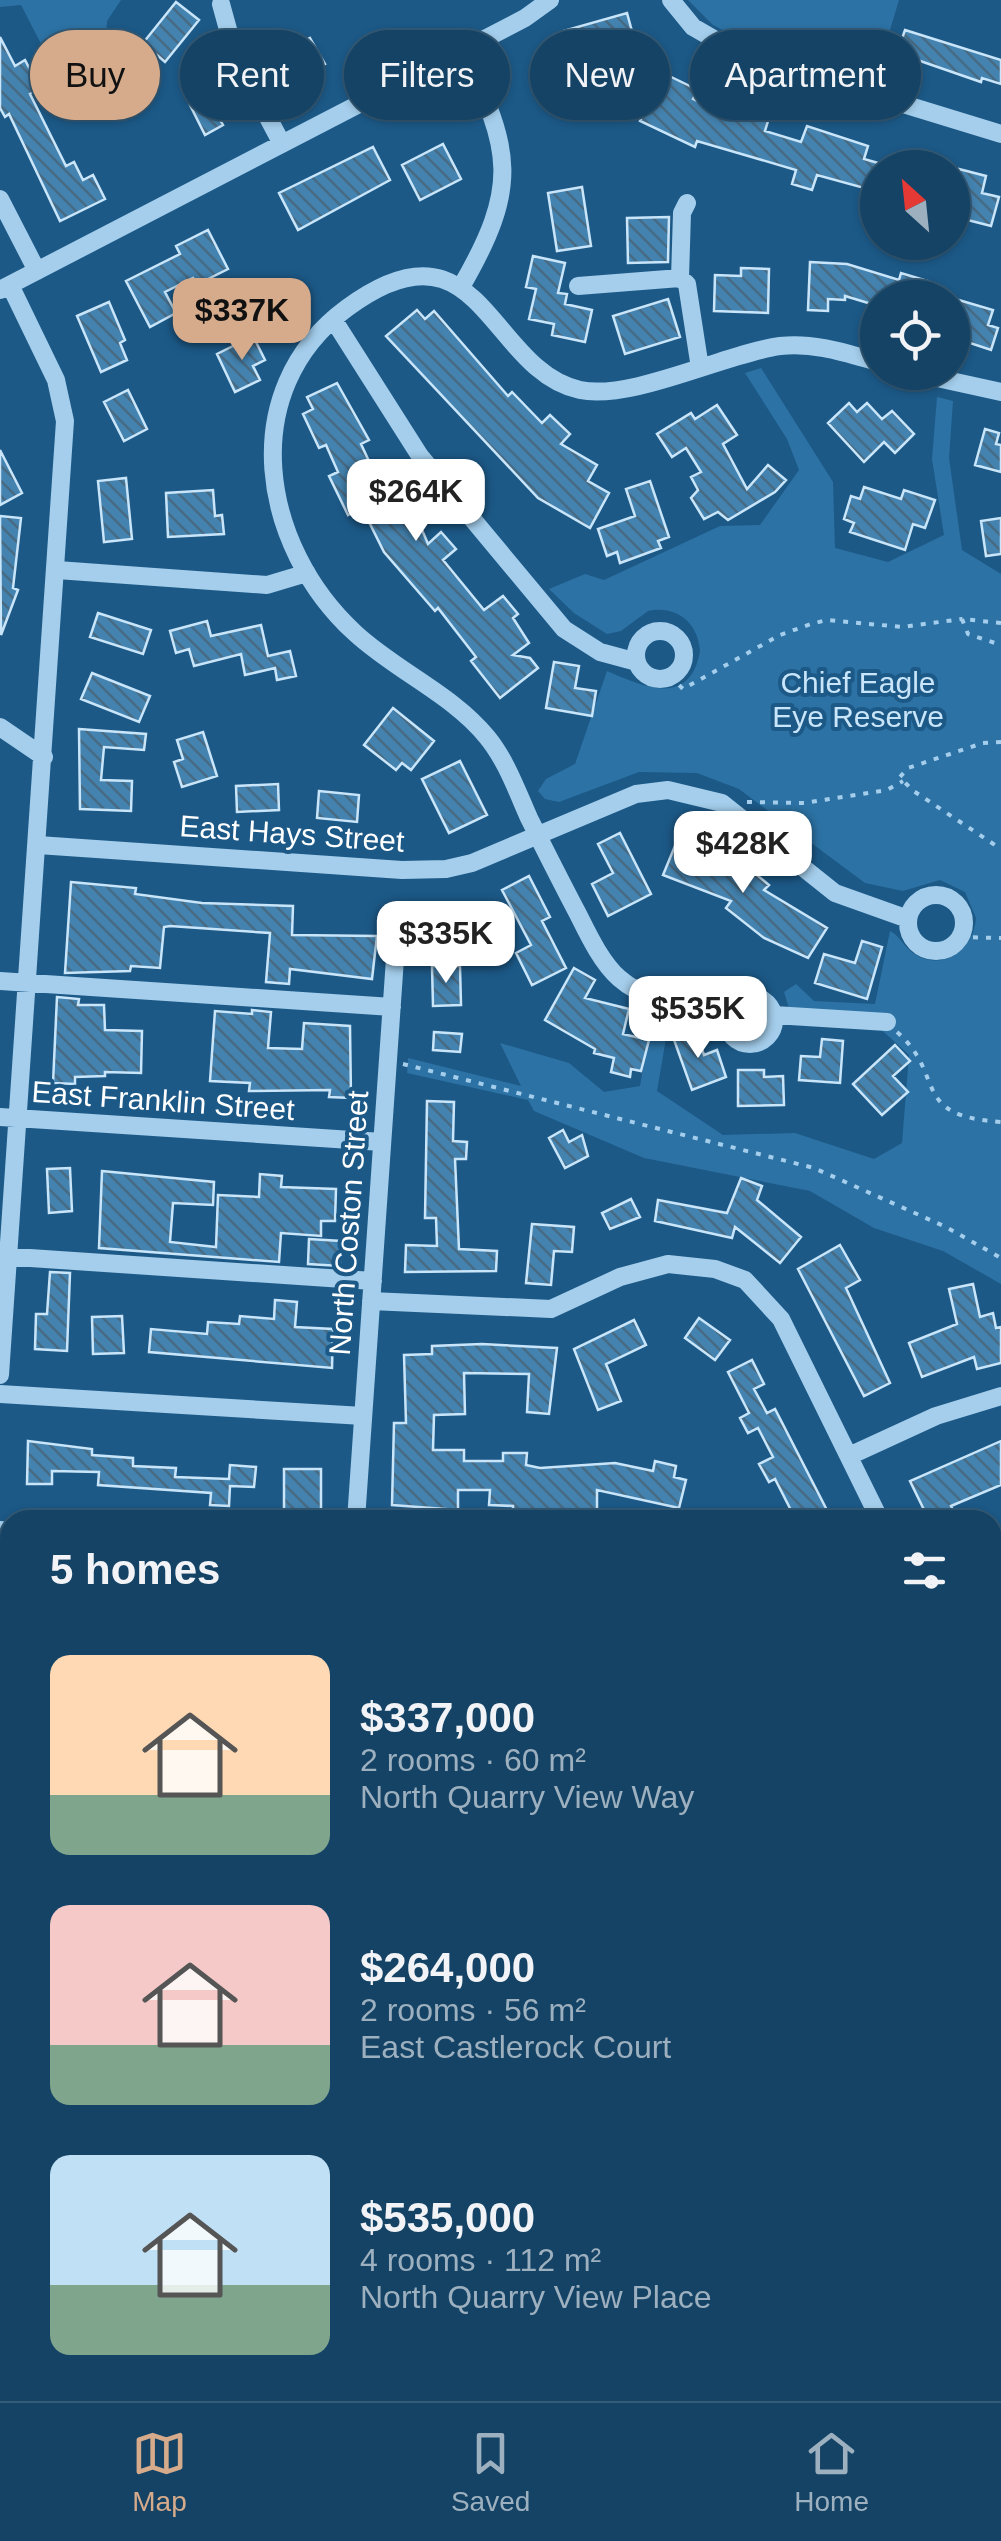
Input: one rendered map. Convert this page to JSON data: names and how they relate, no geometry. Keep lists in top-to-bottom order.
{
  "streets": {
    "street": ["East Hays Street", "East Franklin Street", "North Coston Street"]
  },
  "crossings": [
    ["East Franklin Street", "North Coston Street"]
  ],
  "parks": ["Chief Eagle Eye Reserve"],
  "north": "top left",
  "page": {
    "chip": [
      "Buy",
      "Rent",
      "Filters",
      "New",
      "Apartment"
    ],
    "price": [
      "$337K",
      "$264K",
      "$428K",
      "$335K",
      "$535K"
    ],
    "heading": "5 homes",
    "list": [
      {
        "name": "$337,000",
        "note": "2 rooms · 60 m² · North Quarry View Way"
      },
      {
        "name": "$264,000",
        "note": "2 rooms · 56 m² · East Castlerock Court"
      },
      {
        "name": "$535,000",
        "note": "4 rooms · 112 m² · North Quarry View Place"
      }
    ],
    "tabs": ["Map", "Saved", "Home"]
  }
}
